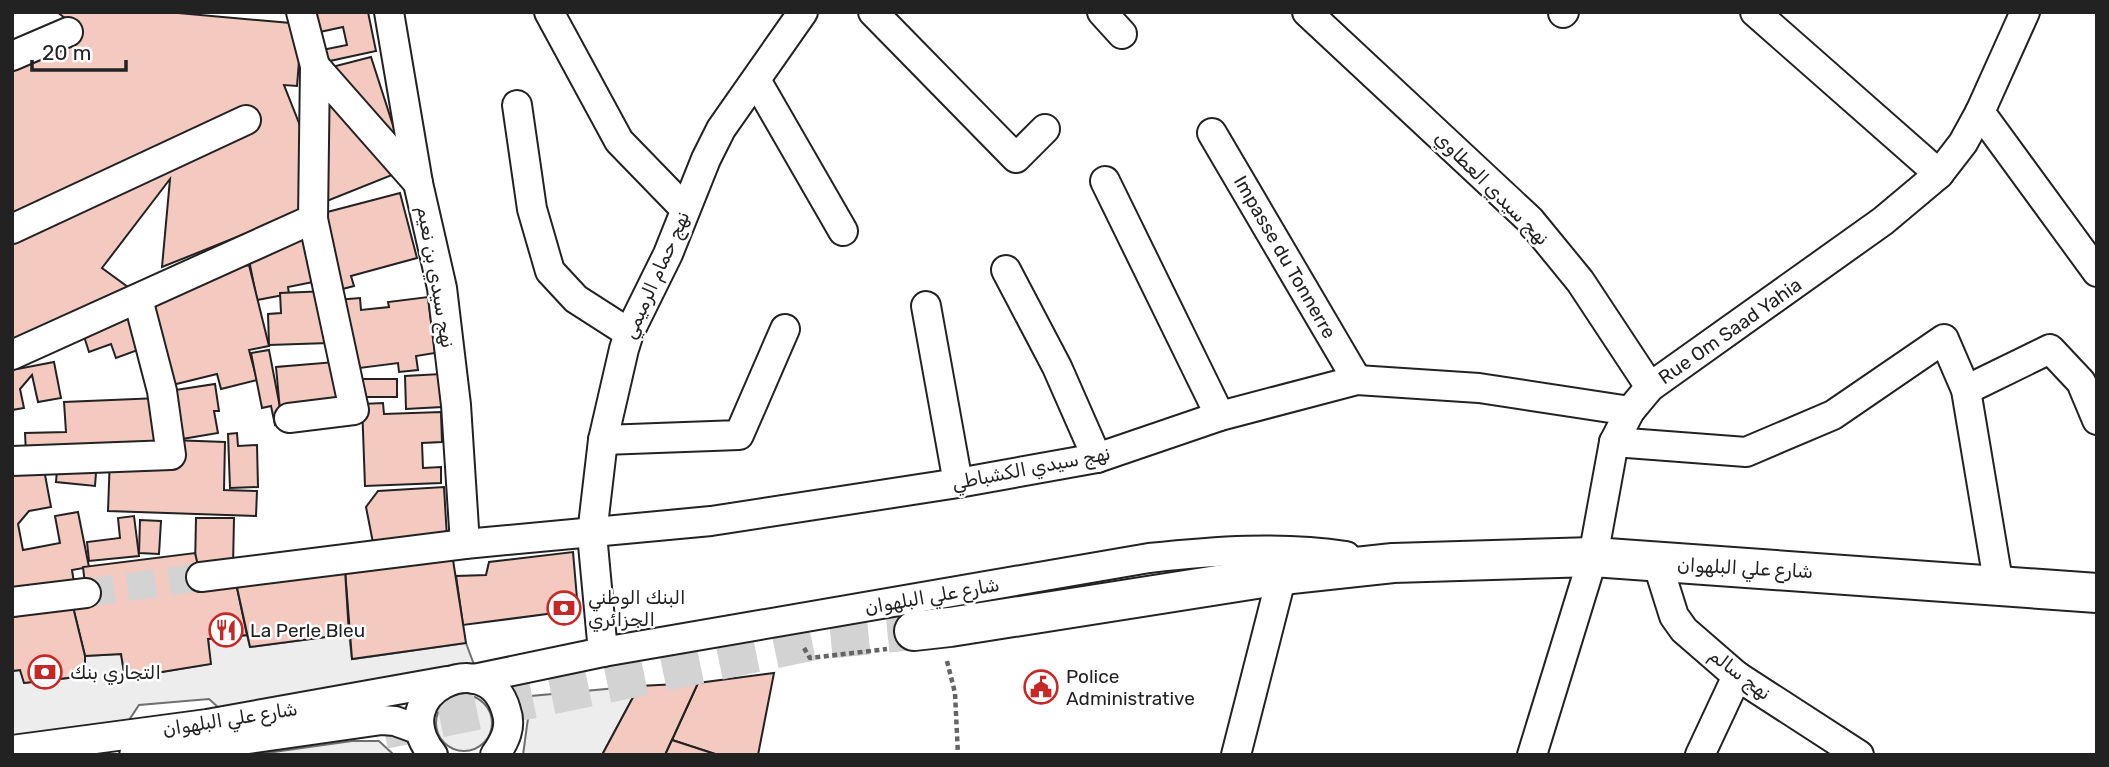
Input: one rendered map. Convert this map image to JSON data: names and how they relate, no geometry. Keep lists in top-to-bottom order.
{
  "streets": {
    "main road": ["شارع علي البلهوان"],
    "street": [
      "نهج سيدي العطاوي",
      "Impasse du Tonnerre",
      "نهج حمام الرميمي",
      "نهج سيدي بن نعيم",
      "Rue Om Saad Yahia",
      "نهج سيدي الكشباطي",
      "نهج سالم"
    ]
  },
  "crossings": [
    ["نهج سيدي العطاوي", "Rue Om Saad Yahia"],
    ["Impasse du Tonnerre", "نهج سيدي الكشباطي"],
    ["نهج حمام الرميمي", "نهج سيدي الكشباطي"],
    ["نهج حمام الرميمي", "شارع علي البلهوان"],
    ["نهج سيدي بن نعيم", "نهج سيدي الكشباطي"],
    ["Rue Om Saad Yahia", "نهج سيدي الكشباطي"],
    ["Rue Om Saad Yahia", "شارع علي البلهوان"],
    ["شارع علي البلهوان", "نهج سالم"]
  ],
  "places": {
    "bank": ["البنك الوطني الجزائري", "التجاري بنك"],
    "restaurant": ["La Perle Bleu"],
    "public building": ["Police Administrative"]
  },
  "scale_bar": "20 m"
}
